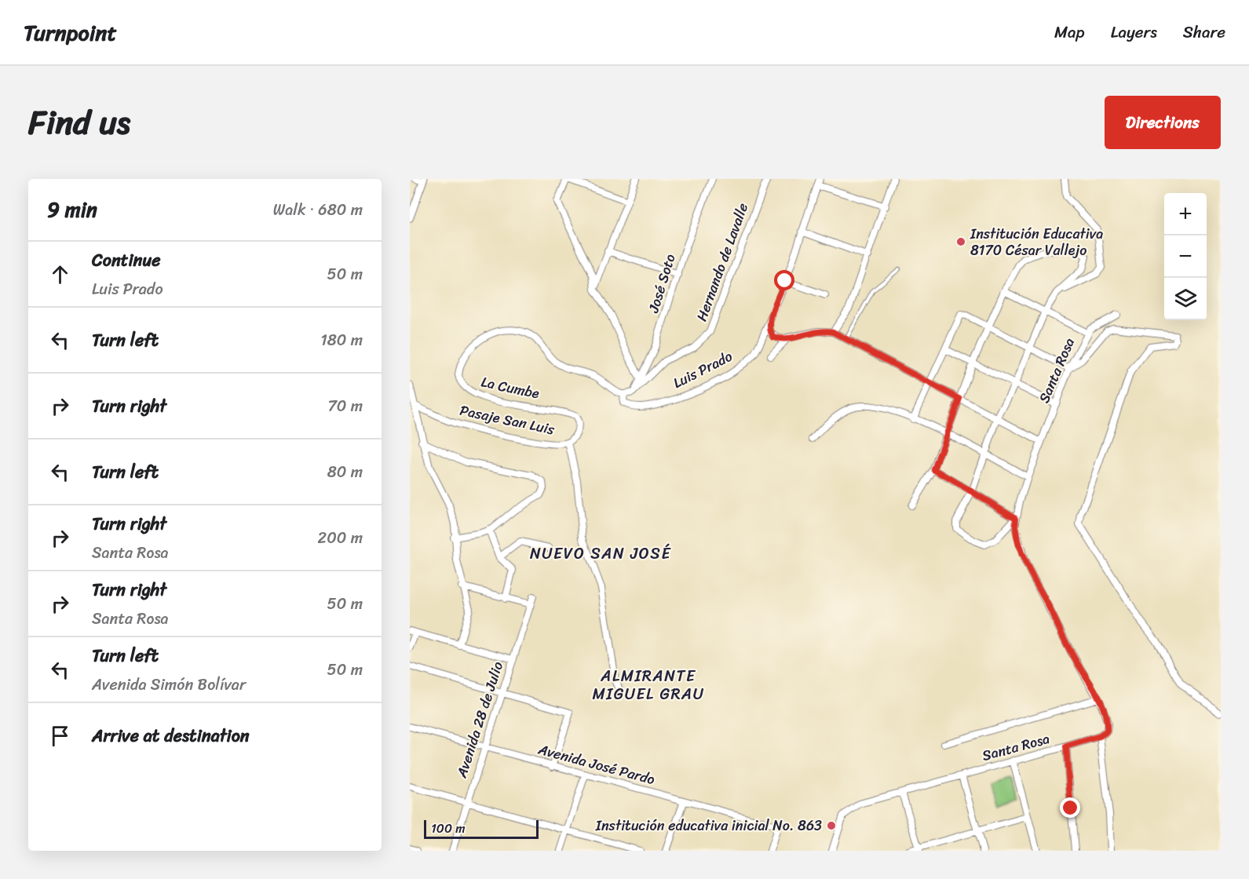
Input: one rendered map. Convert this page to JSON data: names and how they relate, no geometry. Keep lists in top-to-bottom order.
{
  "streets": {
    "street": [
      "Hernando de Lavalle",
      "José Soto",
      "Luis Prado",
      "Santa Rosa",
      "La Cumbe",
      "Pasaje San Luis",
      "Avenida 28 de Julio",
      "Avenida José Pardo"
    ]
  },
  "crossings": [
    ["Hernando de Lavalle", "José Soto"],
    ["Luis Prado", "La Cumbe"],
    ["La Cumbe", "Pasaje San Luis"],
    ["Avenida 28 de Julio", "Avenida José Pardo"]
  ],
  "districts": ["NUEVO SAN JOSÉ", "ALMIRANTE MIGUEL GRAU"],
  "places": ["Institución Educativa 8170 César Vallejo", "Institución educativa inicial No. 863"],
  "scale_bar": "100 m",
  "page": {
    "header": "Turnpoint",
    "nav": ["Map", "Layers", "Share"],
    "title": "Find us",
    "buttons": "Directions",
    "heading": ["9 min", "Walk · 680 m"],
    "map_buttons": ["+", "−"],
    "list": [
      ["Continue", "Luis Prado", "50 m"],
      ["Turn left", "180 m"],
      ["Turn right", "70 m"],
      ["Turn left", "80 m"],
      ["Turn right", "Santa Rosa", "200 m"],
      ["Turn right", "Santa Rosa", "50 m"],
      ["Turn left", "Avenida Simón Bolívar", "50 m"],
      "Arrive at destination"
    ],
    "scale": "100 m"
  }
}
